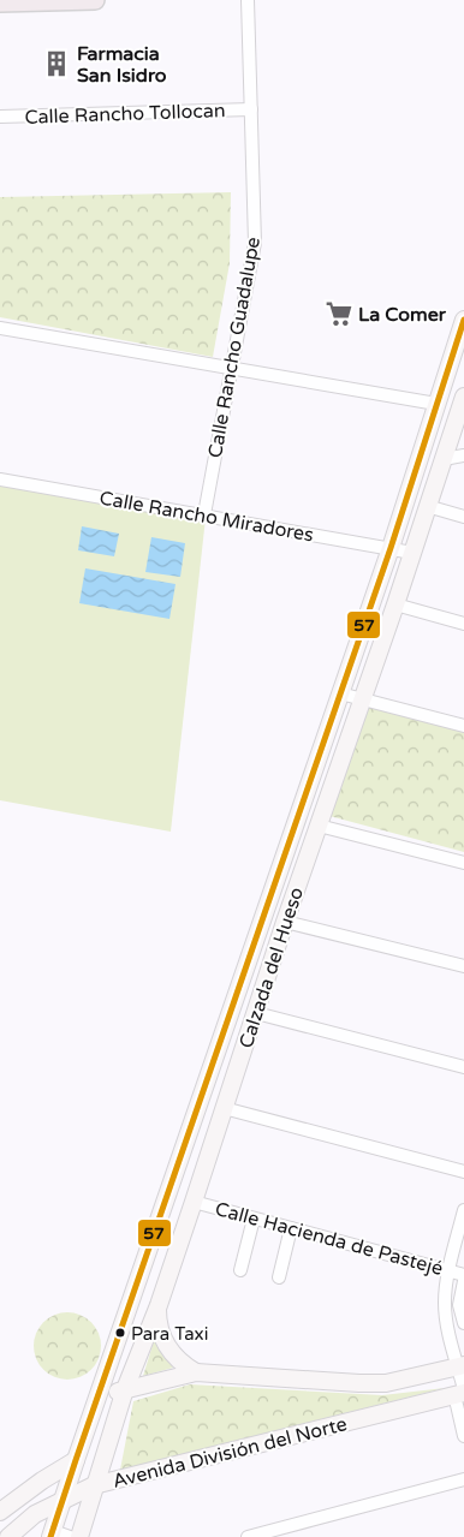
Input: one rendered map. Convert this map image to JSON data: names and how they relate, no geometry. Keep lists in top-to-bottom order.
{
  "streets": {
    "main road": ["Calzada del Hueso", "Avenida División del Norte"],
    "street": [
      "Calle Rancho Tollocan",
      "Calle Rancho Guadalupe",
      "Calle Rancho Miradores",
      "Calle Hacienda de Pastejé"
    ]
  },
  "crossings": [
    ["Calle Rancho Tollocan", "Calle Rancho Guadalupe"],
    ["Calle Rancho Guadalupe", "Calle Rancho Miradores"],
    ["Calle Rancho Miradores", "Calzada del Hueso"],
    ["Calzada del Hueso", "Calle Hacienda de Pastejé"],
    ["Calzada del Hueso", "Avenida División del Norte"]
  ],
  "places": {
    "building": ["Farmacia San Isidro"],
    "supermarket": ["La Comer"],
    "other": ["Para Taxi"]
  },
  "lines": ["transit line 57"]
}
